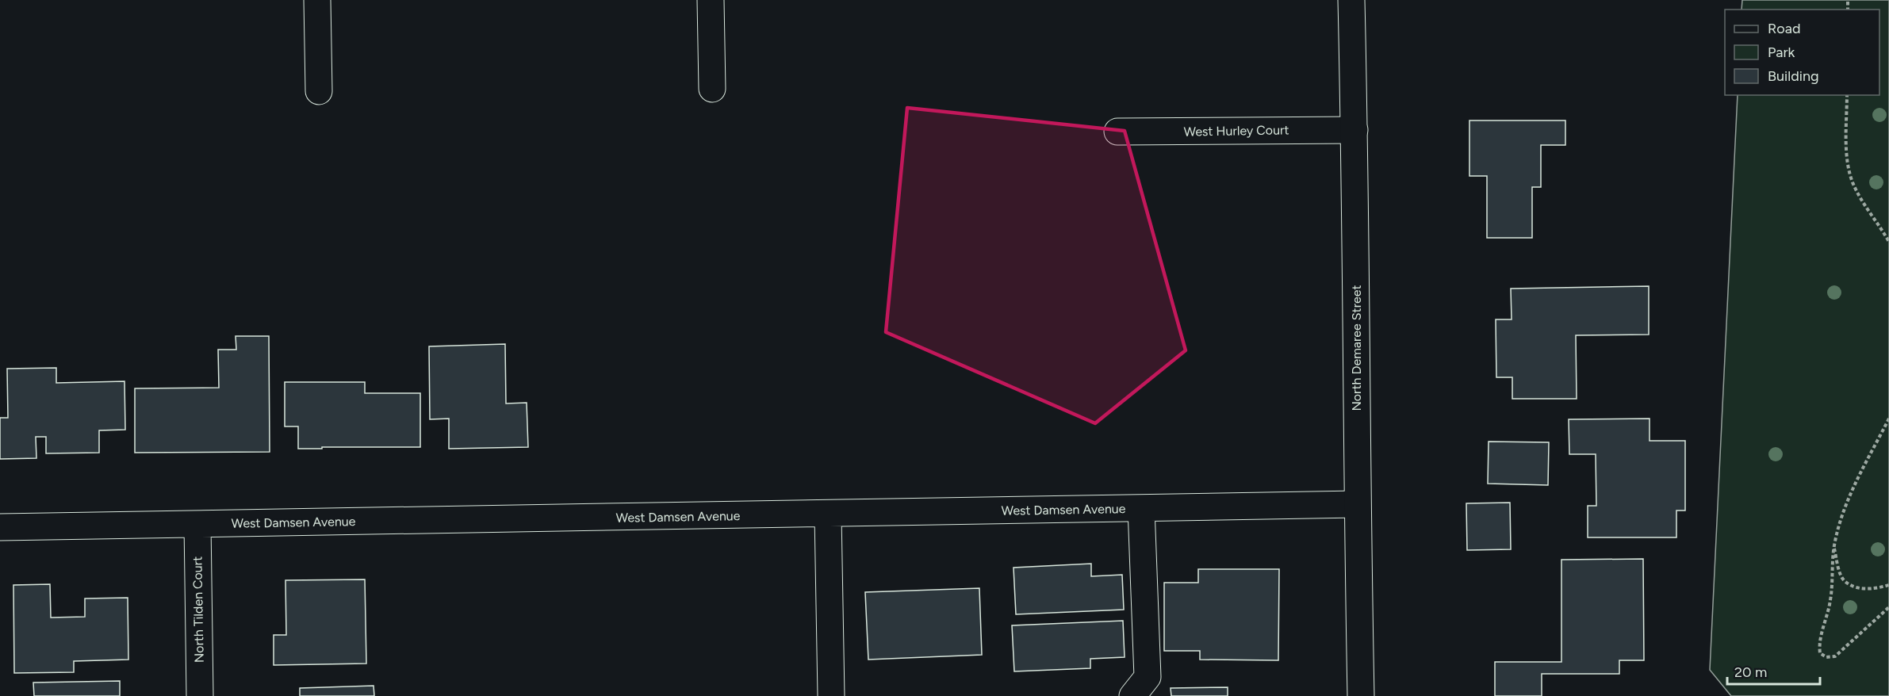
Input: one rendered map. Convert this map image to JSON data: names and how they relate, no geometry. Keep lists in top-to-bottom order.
{
  "streets": {
    "street": [
      "West Hurley Court",
      "North Demaree Street",
      "West Damsen Avenue",
      "North Tilden Court"
    ]
  },
  "crossings": [
    ["West Hurley Court", "North Demaree Street"],
    ["North Demaree Street", "West Damsen Avenue"],
    ["West Damsen Avenue", "North Tilden Court"]
  ],
  "legend": ["Road", "Park", "Building"],
  "scale_bar": "20 m"
}
